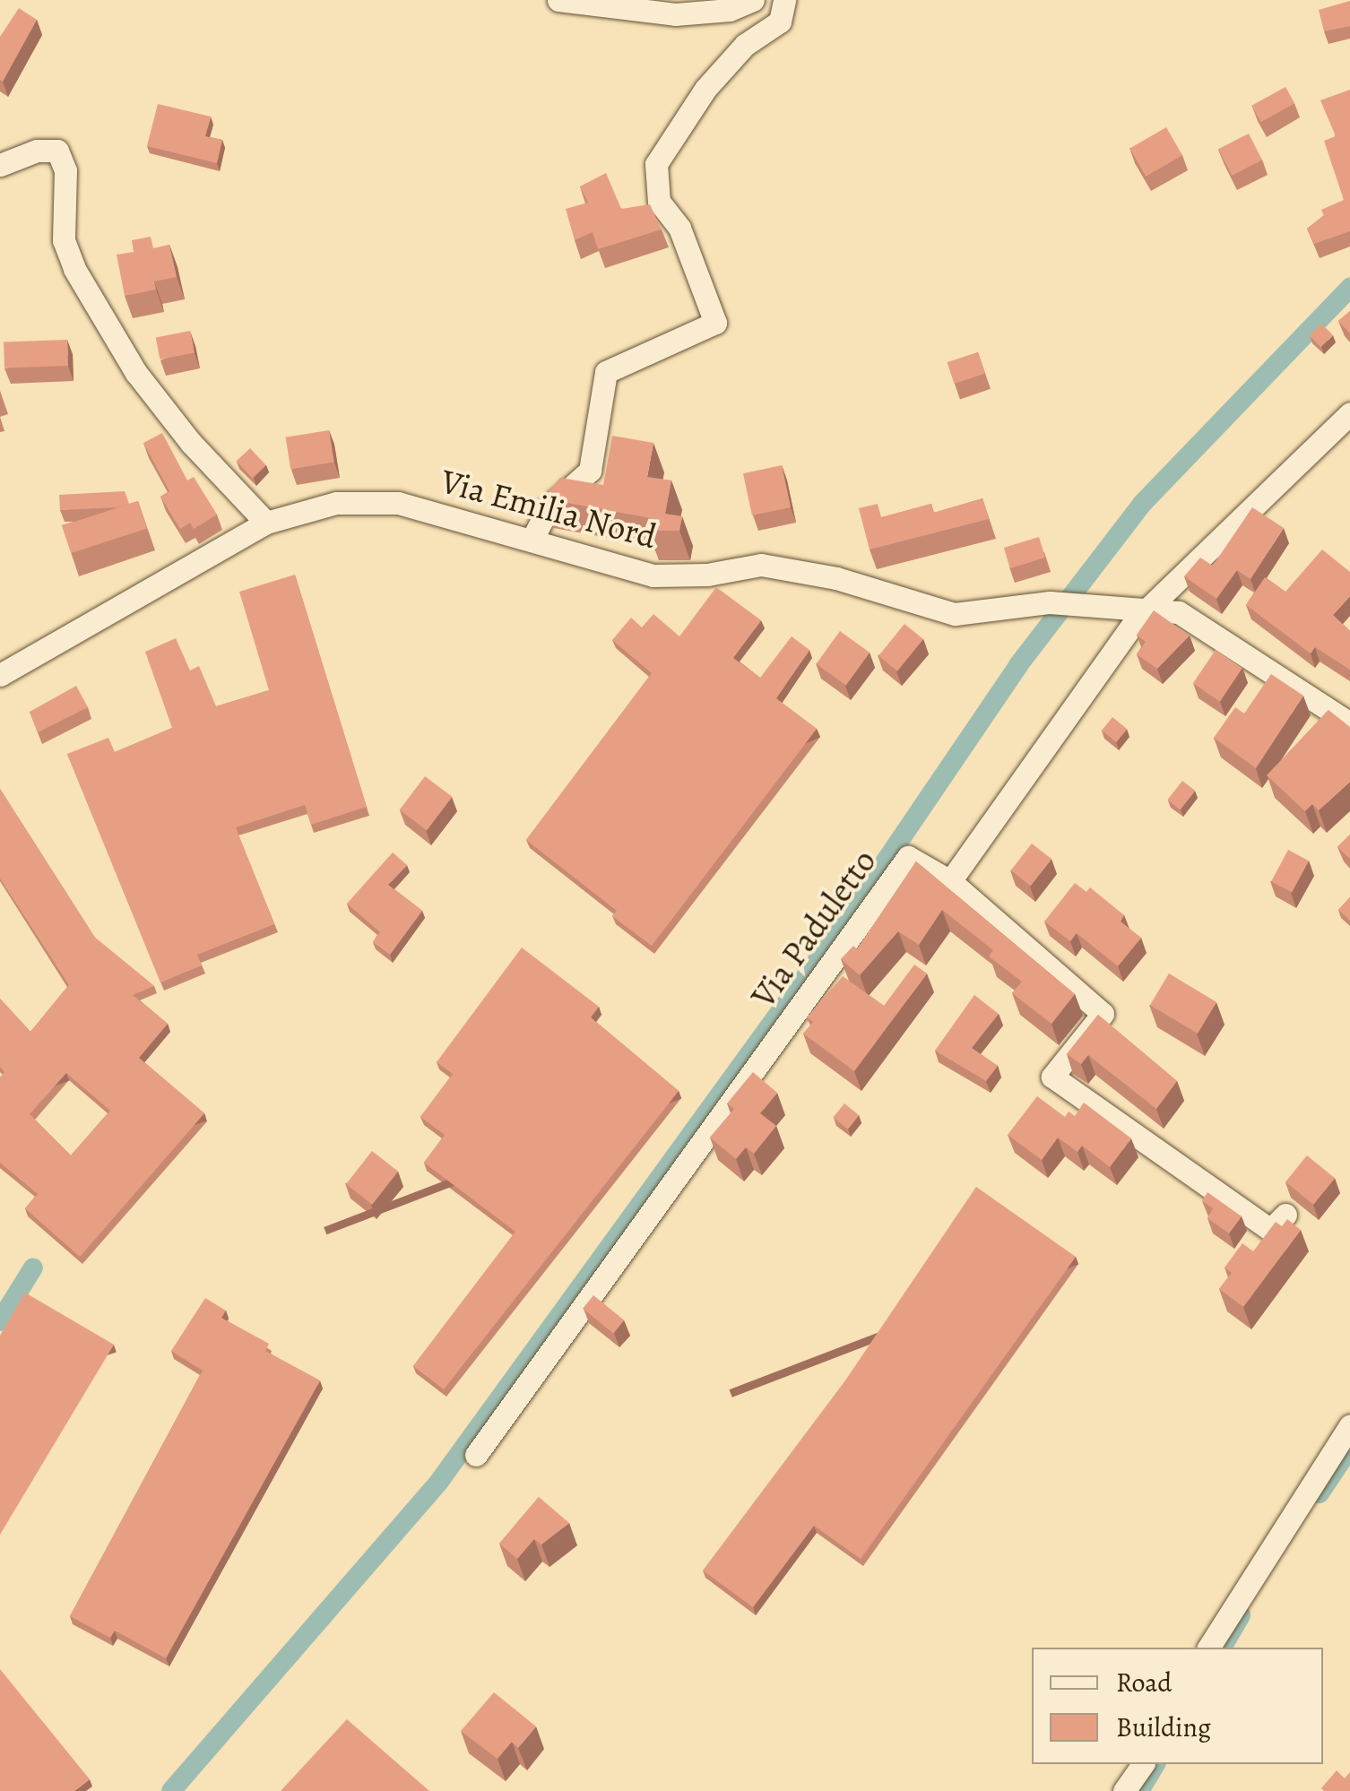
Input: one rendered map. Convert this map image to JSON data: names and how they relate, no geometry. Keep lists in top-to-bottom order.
{
  "streets": {
    "street": ["Via Emilia Nord", "Via Paduletto"]
  },
  "legend": ["Road", "Building"]
}
